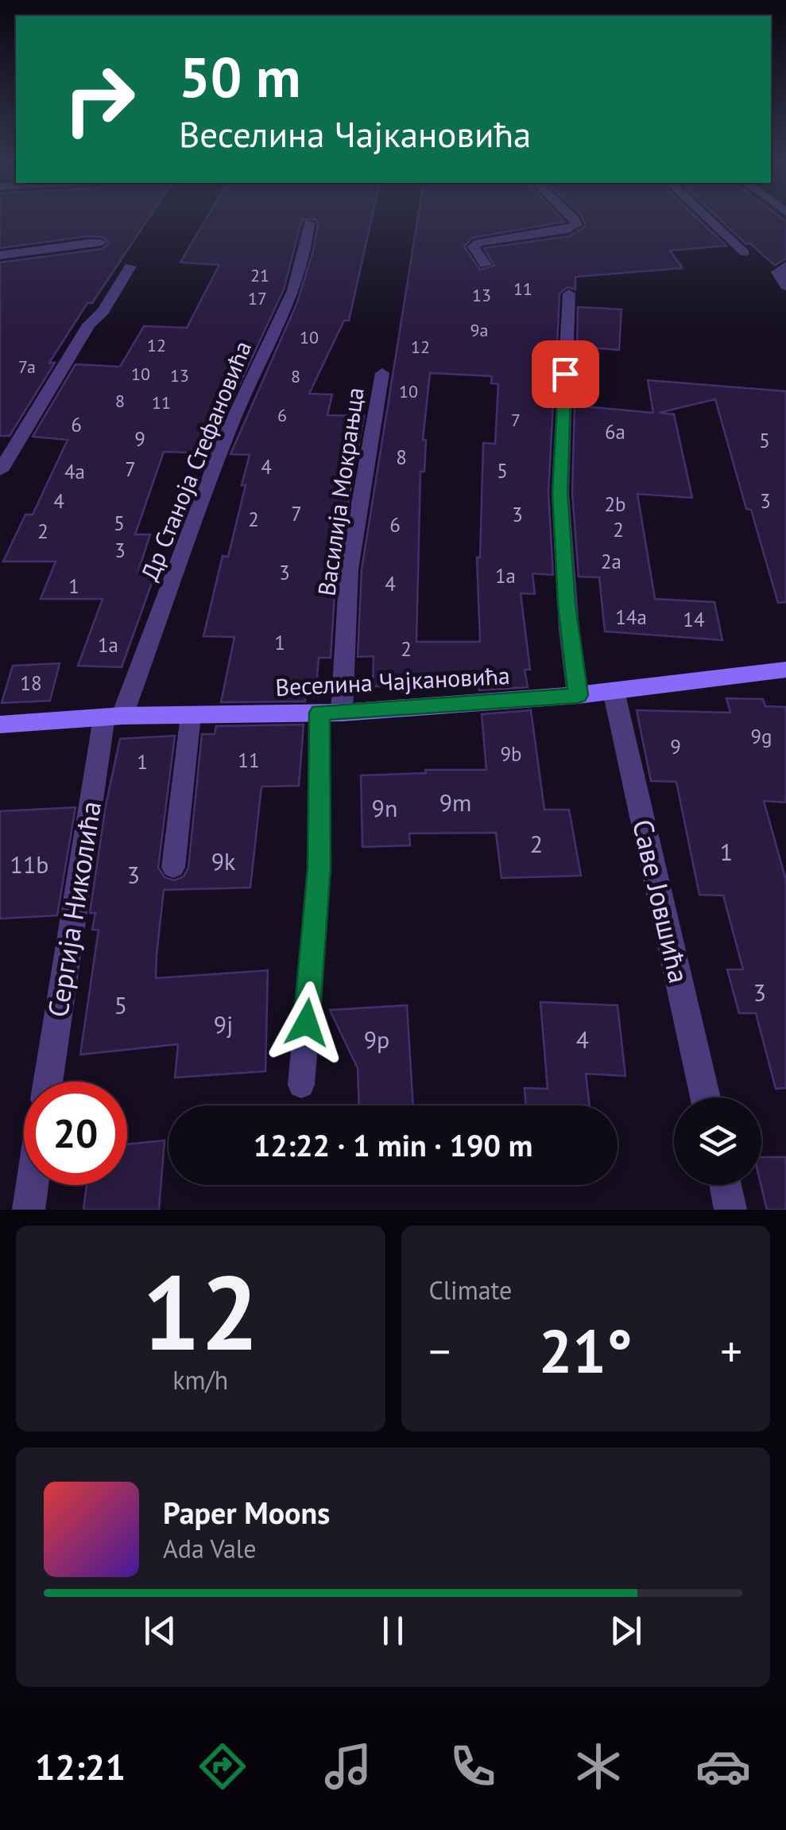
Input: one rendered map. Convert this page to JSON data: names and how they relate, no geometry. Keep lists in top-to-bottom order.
{
  "streets": {
    "street": [
      "Др Станоја Стефановића",
      "Василија Мокрањца",
      "Веселина Чајкановића",
      "Саве Јовшића",
      "Сергија Николића"
    ]
  },
  "crossings": [
    ["Др Станоја Стефановића", "Веселина Чајкановића"],
    ["Др Станоја Стефановића", "Сергија Николића"],
    ["Василија Мокрањца", "Веселина Чајкановића"],
    ["Веселина Чајкановића", "Саве Јовшића"],
    ["Веселина Чајкановића", "Сергија Николића"]
  ],
  "house_numbers": [
    "21",
    "11",
    "13",
    "17",
    "9a",
    "10",
    "12",
    "12",
    "7a",
    "10",
    "13",
    "8",
    "10",
    "8",
    "11",
    "6",
    "7",
    "6",
    "6a",
    "9",
    "5",
    "8",
    "4",
    "7",
    "5",
    "4a",
    "4",
    "3",
    "2b",
    "7",
    "3",
    "2",
    "5",
    "6",
    "2",
    "2",
    "3",
    "2a",
    "3",
    "1a",
    "4",
    "1",
    "14a",
    "14",
    "1",
    "1a",
    "2",
    "18",
    "9g",
    "9",
    "9b",
    "11",
    "1",
    "9m",
    "9n",
    "2",
    "1",
    "9k",
    "11b",
    "3",
    "3",
    "5",
    "9j",
    "9p",
    "4"
  ],
  "page": {
    "turn": ["50 m", "Веселина Чајкановића"],
    "limit": "20",
    "trip": "12:22 · 1 min · 190 m",
    "tile": [
      ["12", "km/h"],
      "Climate"
    ],
    "heat": ["−", "21°", "+"],
    "song": ["Paper Moons", "Ada Vale"],
    "tabs": "12:21"
  }
}
